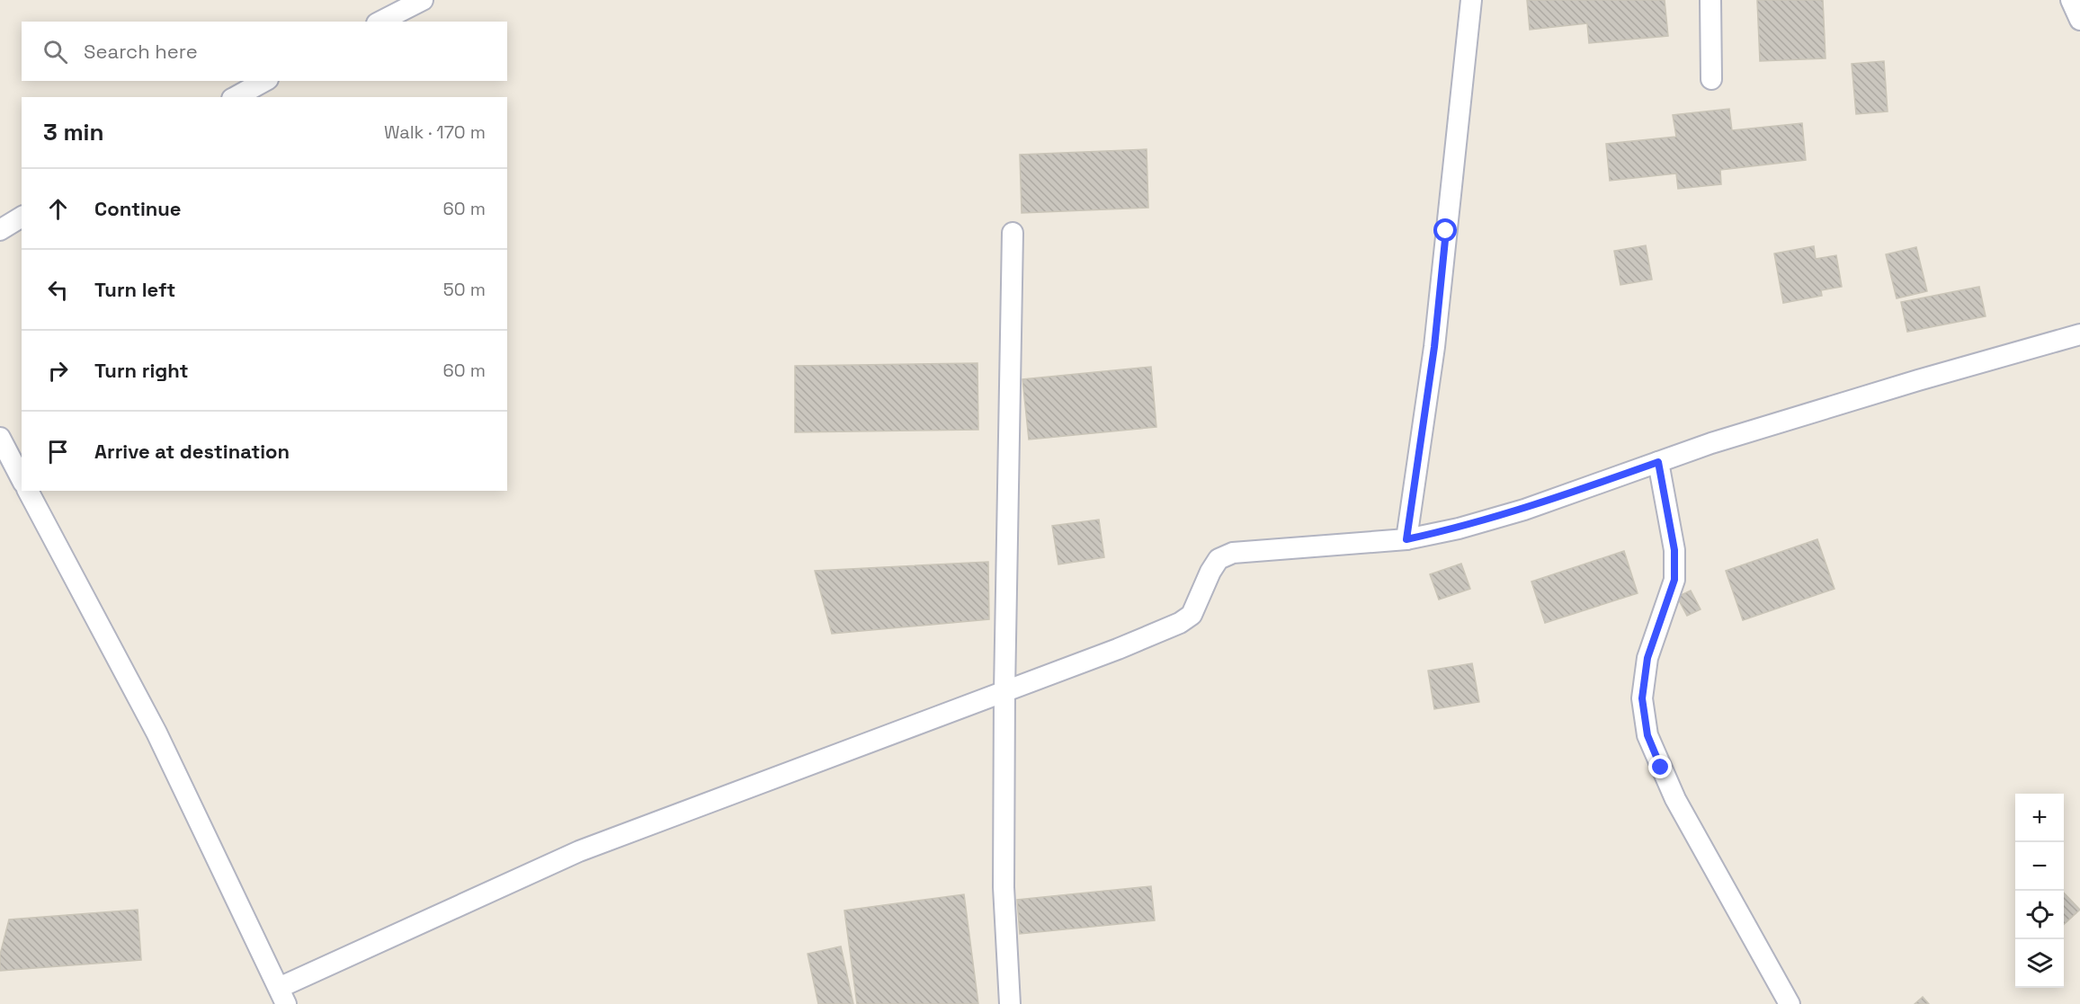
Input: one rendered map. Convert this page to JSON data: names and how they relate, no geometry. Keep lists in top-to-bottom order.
{
  "page": {
    "search": "Search here",
    "heading": ["3 min", "Walk · 170 m"],
    "list": [
      ["Continue", "60 m"],
      ["Turn left", "50 m"],
      ["Turn right", "60 m"],
      "Arrive at destination"
    ],
    "map_buttons": ["+", "−"]
  }
}
